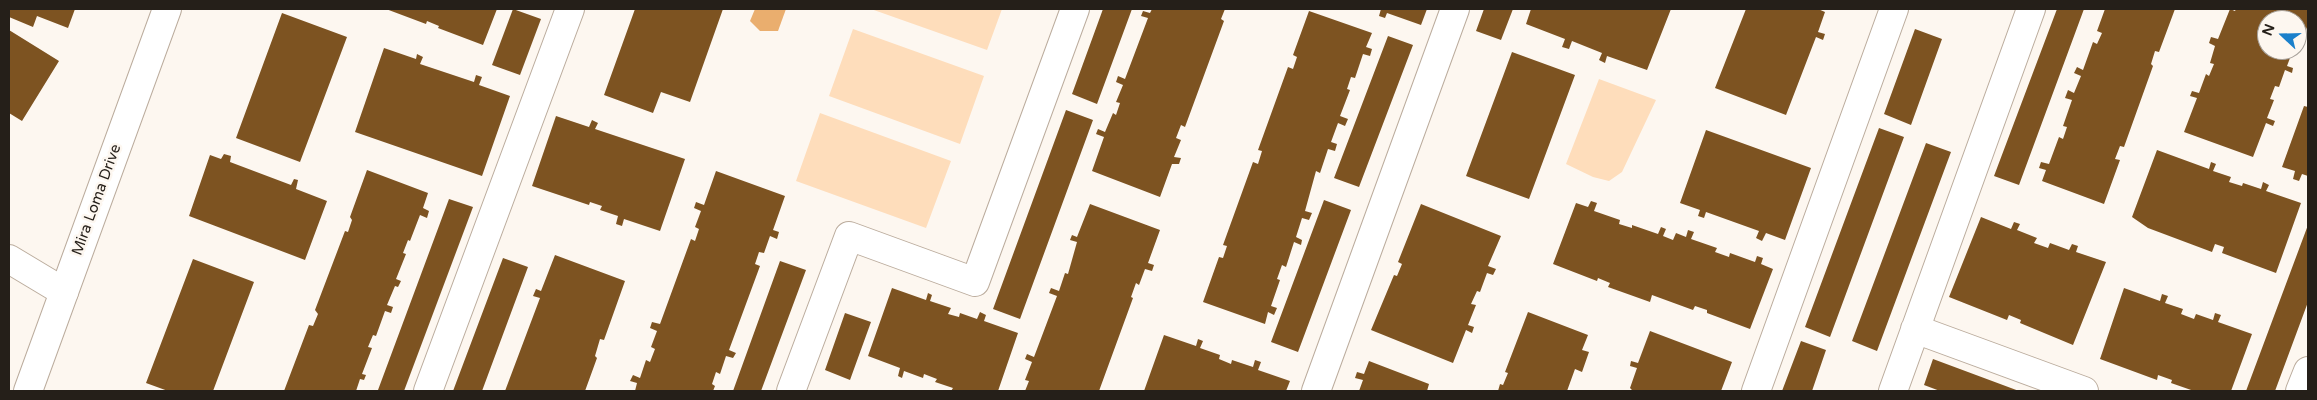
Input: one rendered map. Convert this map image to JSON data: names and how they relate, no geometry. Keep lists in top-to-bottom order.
{
  "streets": {
    "main road": ["Mira Loma Drive"]
  },
  "north": "left"
}
